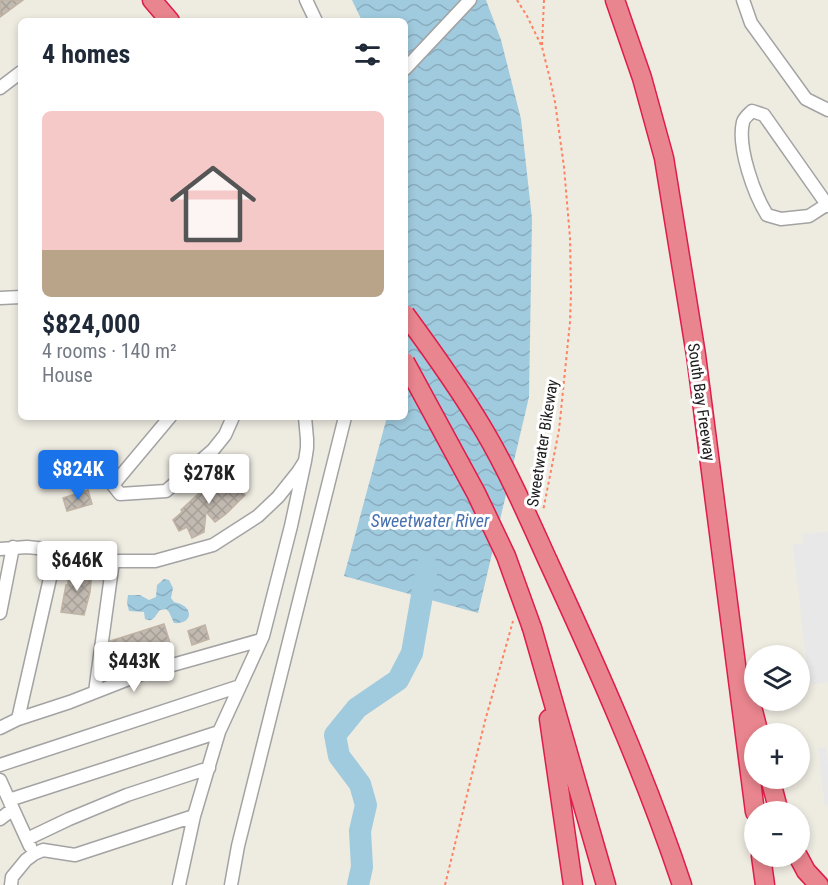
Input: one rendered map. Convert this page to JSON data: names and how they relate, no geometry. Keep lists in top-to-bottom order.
{
  "streets": {
    "highway": ["South Bay Freeway"],
    "path": ["Sweetwater Bikeway"]
  },
  "water": ["Sweetwater River"],
  "page": {
    "heading": "4 homes",
    "list": [
      {
        "name": "$824,000",
        "note": "4 rooms · 140 m² · House"
      }
    ],
    "price": [
      "$824K",
      "$278K",
      "$646K",
      "$443K"
    ],
    "map_buttons": ["+", "−"]
  }
}
